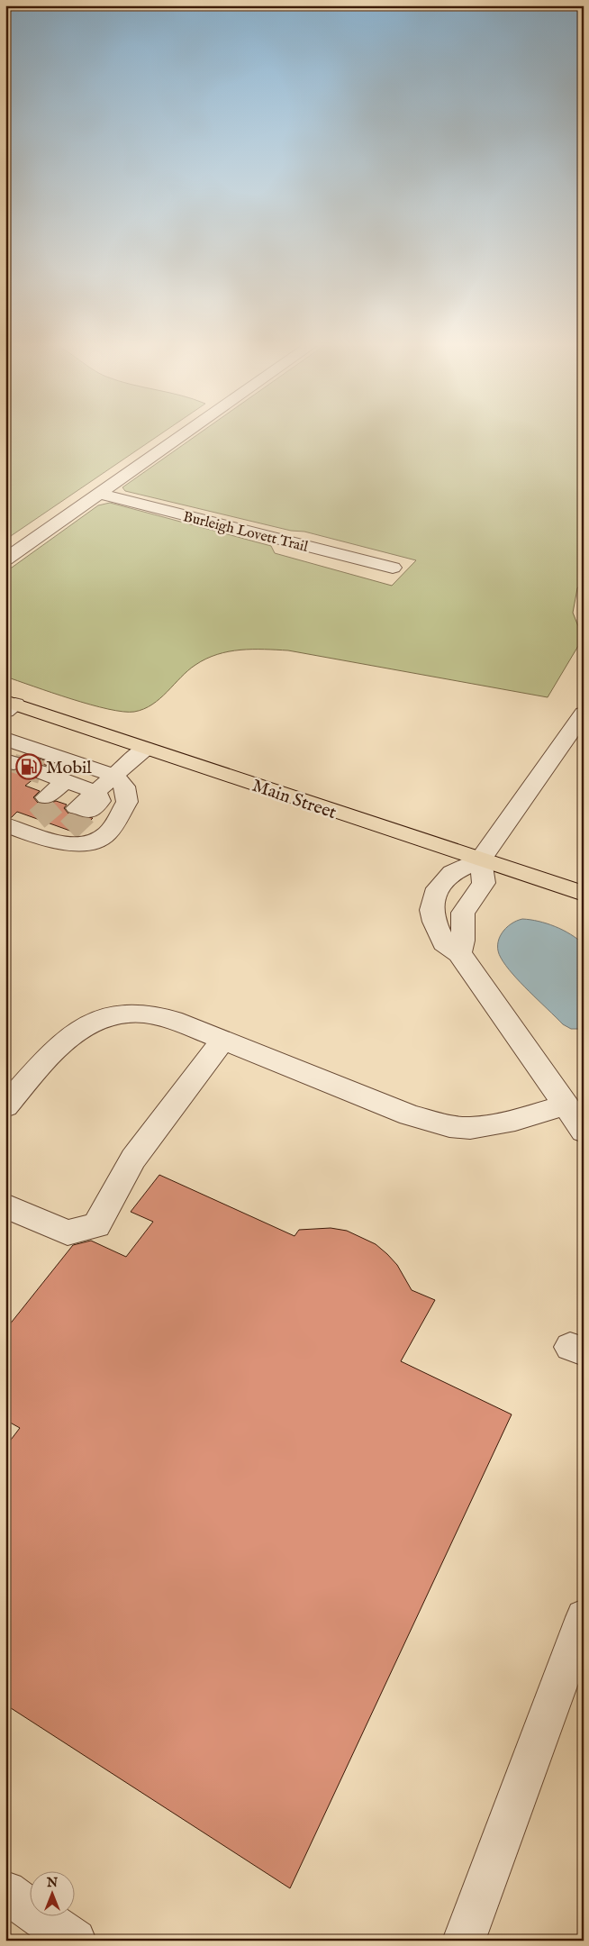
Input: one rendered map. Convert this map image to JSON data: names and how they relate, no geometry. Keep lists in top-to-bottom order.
{
  "streets": {
    "highway": ["Main Street"],
    "street": ["Burleigh Lovett Trail"]
  },
  "places": {
    "fuel station": ["Mobil"]
  },
  "north": "top"
}
